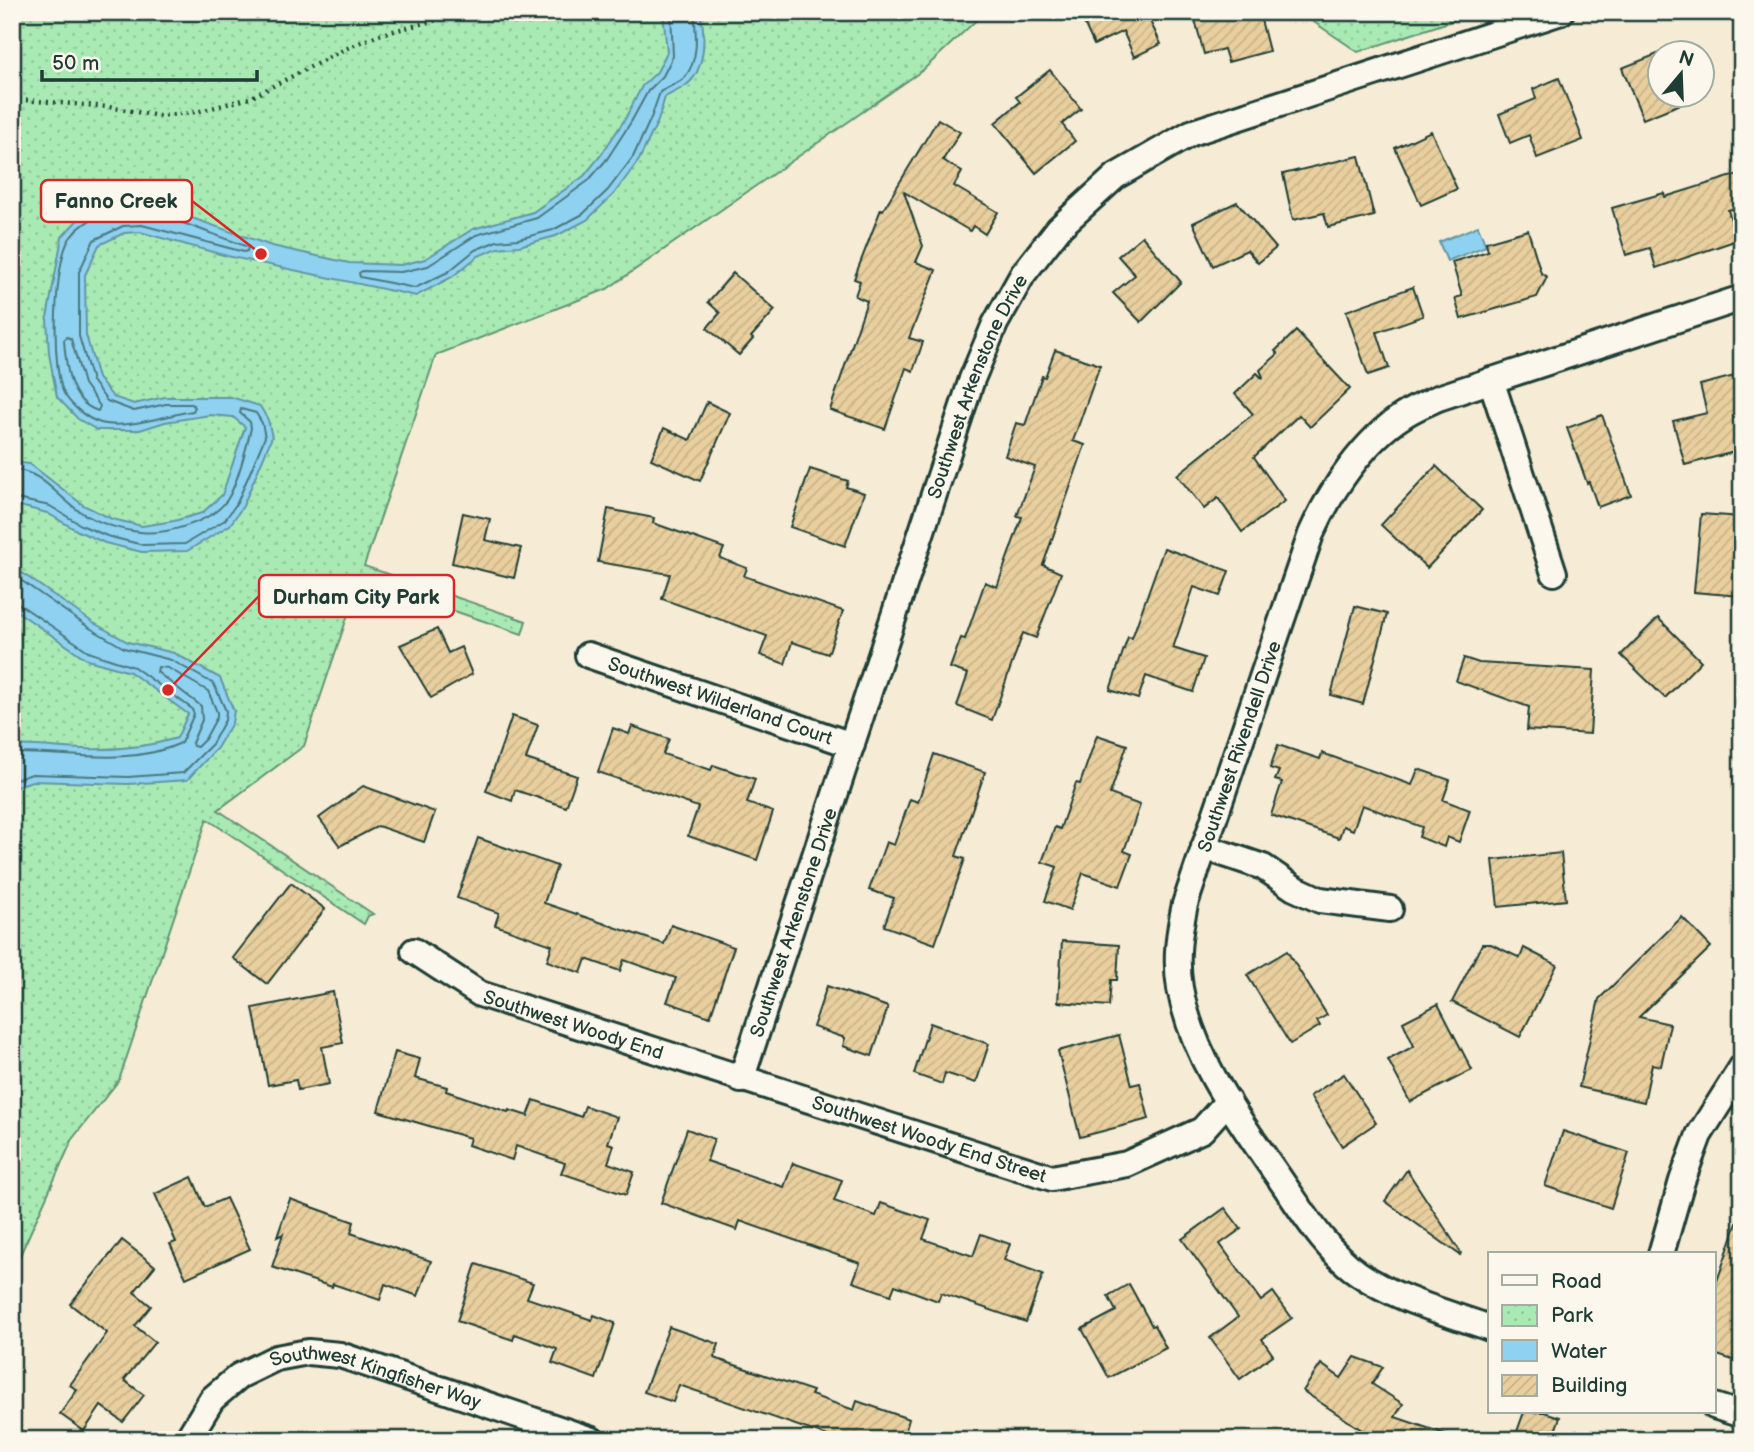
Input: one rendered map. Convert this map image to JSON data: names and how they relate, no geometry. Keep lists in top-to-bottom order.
{
  "streets": {
    "street": [
      "Southwest Arkenstone Drive",
      "Southwest Wilderland Court",
      "Southwest Rivendell Drive",
      "Southwest Woody End",
      "Southwest Woody End Street",
      "Southwest Kingfisher Way"
    ]
  },
  "crossings": [
    ["Southwest Arkenstone Drive", "Southwest Wilderland Court"],
    ["Southwest Arkenstone Drive", "Southwest Woody End"],
    ["Southwest Arkenstone Drive", "Southwest Woody End Street"],
    ["Southwest Rivendell Drive", "Southwest Woody End Street"],
    ["Southwest Woody End", "Southwest Woody End Street"]
  ],
  "places": ["Fanno Creek", "Durham City Park"],
  "legend": [
    "Road",
    "Park",
    "Water",
    "Building"
  ],
  "scale_bar": "50 m",
  "north": "top"
}
